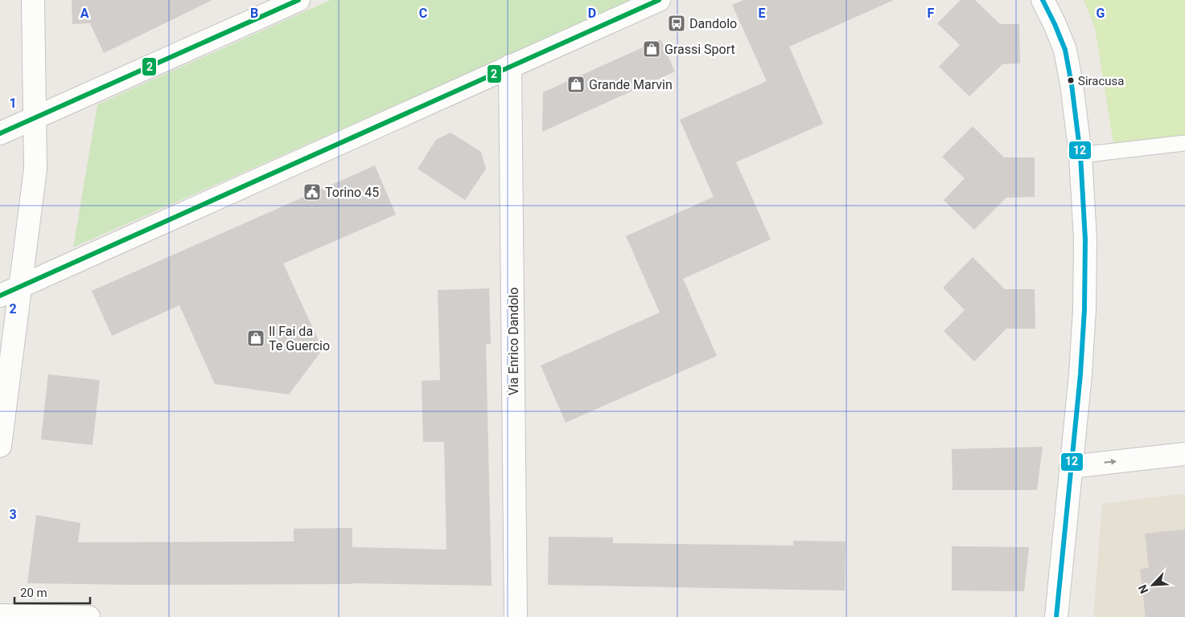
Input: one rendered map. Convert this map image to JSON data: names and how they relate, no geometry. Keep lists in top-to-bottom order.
{
  "streets": {
    "street": ["Via Enrico Dandolo"]
  },
  "places": {
    "bus stop": ["Dandolo"],
    "shop": ["Grassi Sport", "Grande Marvin", "Il Fai da Te Guercio"],
    "other": ["Siracusa"],
    "public building": ["Torino 45"]
  },
  "lines": ["transit line 12", "transit line 2"],
  "scale_bar": "20 m",
  "north": "bottom left",
  "grid": {
    "columns": [
      "A",
      "B",
      "C",
      "D",
      "E",
      "F",
      "G"
    ],
    "rows": ["1", "2", "3"]
  }
}
